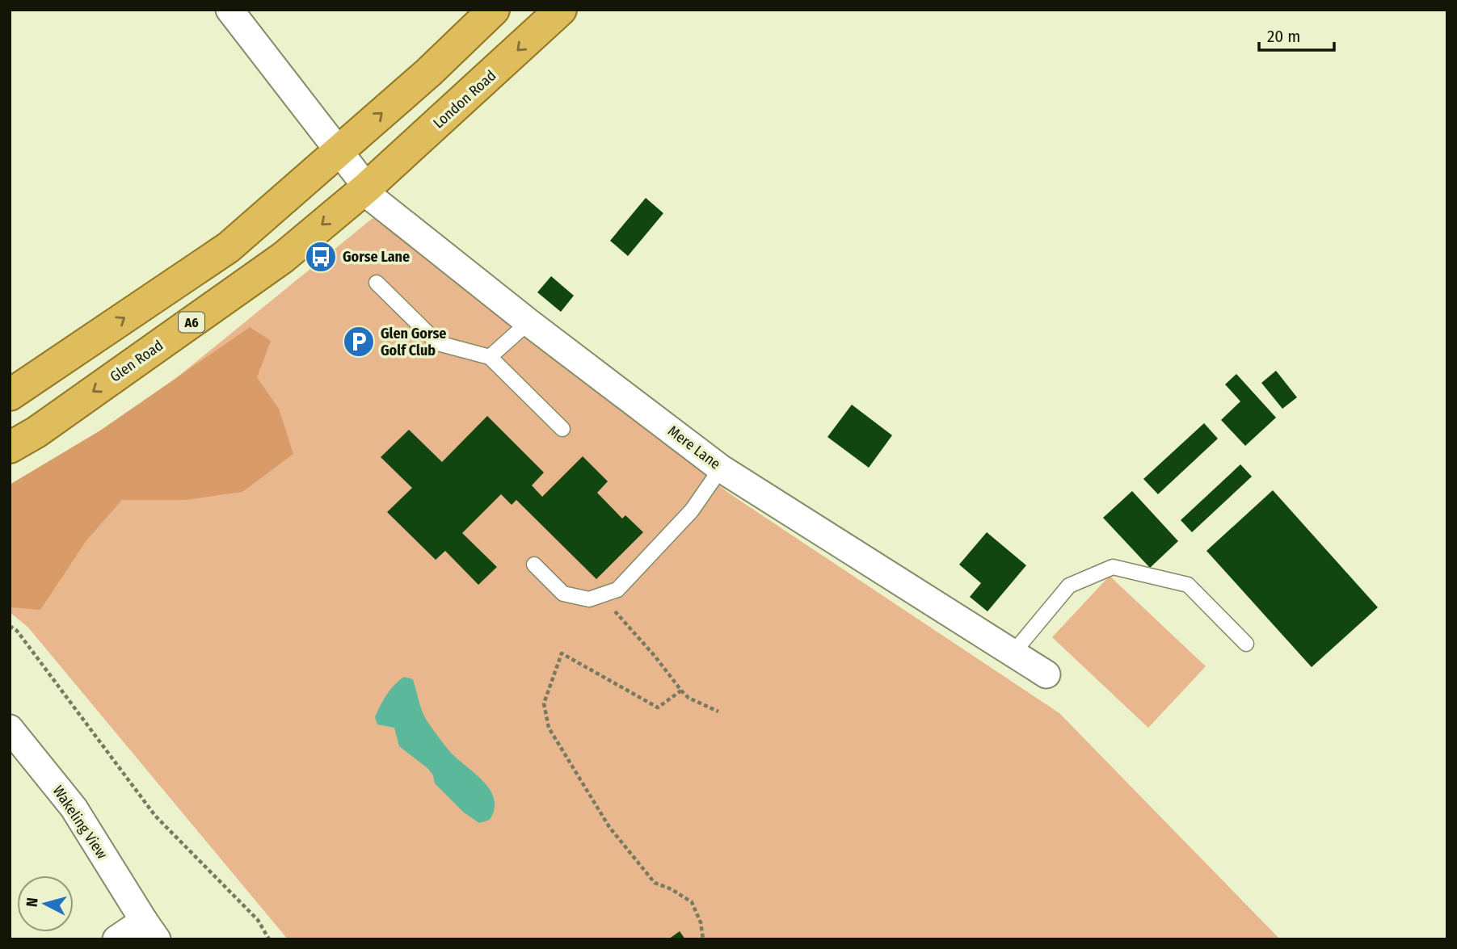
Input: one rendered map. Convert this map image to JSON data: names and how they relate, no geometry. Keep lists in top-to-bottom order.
{
  "streets": {
    "highway": ["London Road", "A6", "Glen Road"],
    "street": ["Mere Lane", "Wakeling View"]
  },
  "crossings": [
    ["London Road", "Glen Road"],
    ["London Road", "Mere Lane"],
    ["Glen Road", "Mere Lane"]
  ],
  "places": {
    "bus stop": ["Gorse Lane"],
    "parking": ["Glen Gorse Golf Club"]
  },
  "scale_bar": "20 m",
  "north": "left"
}
